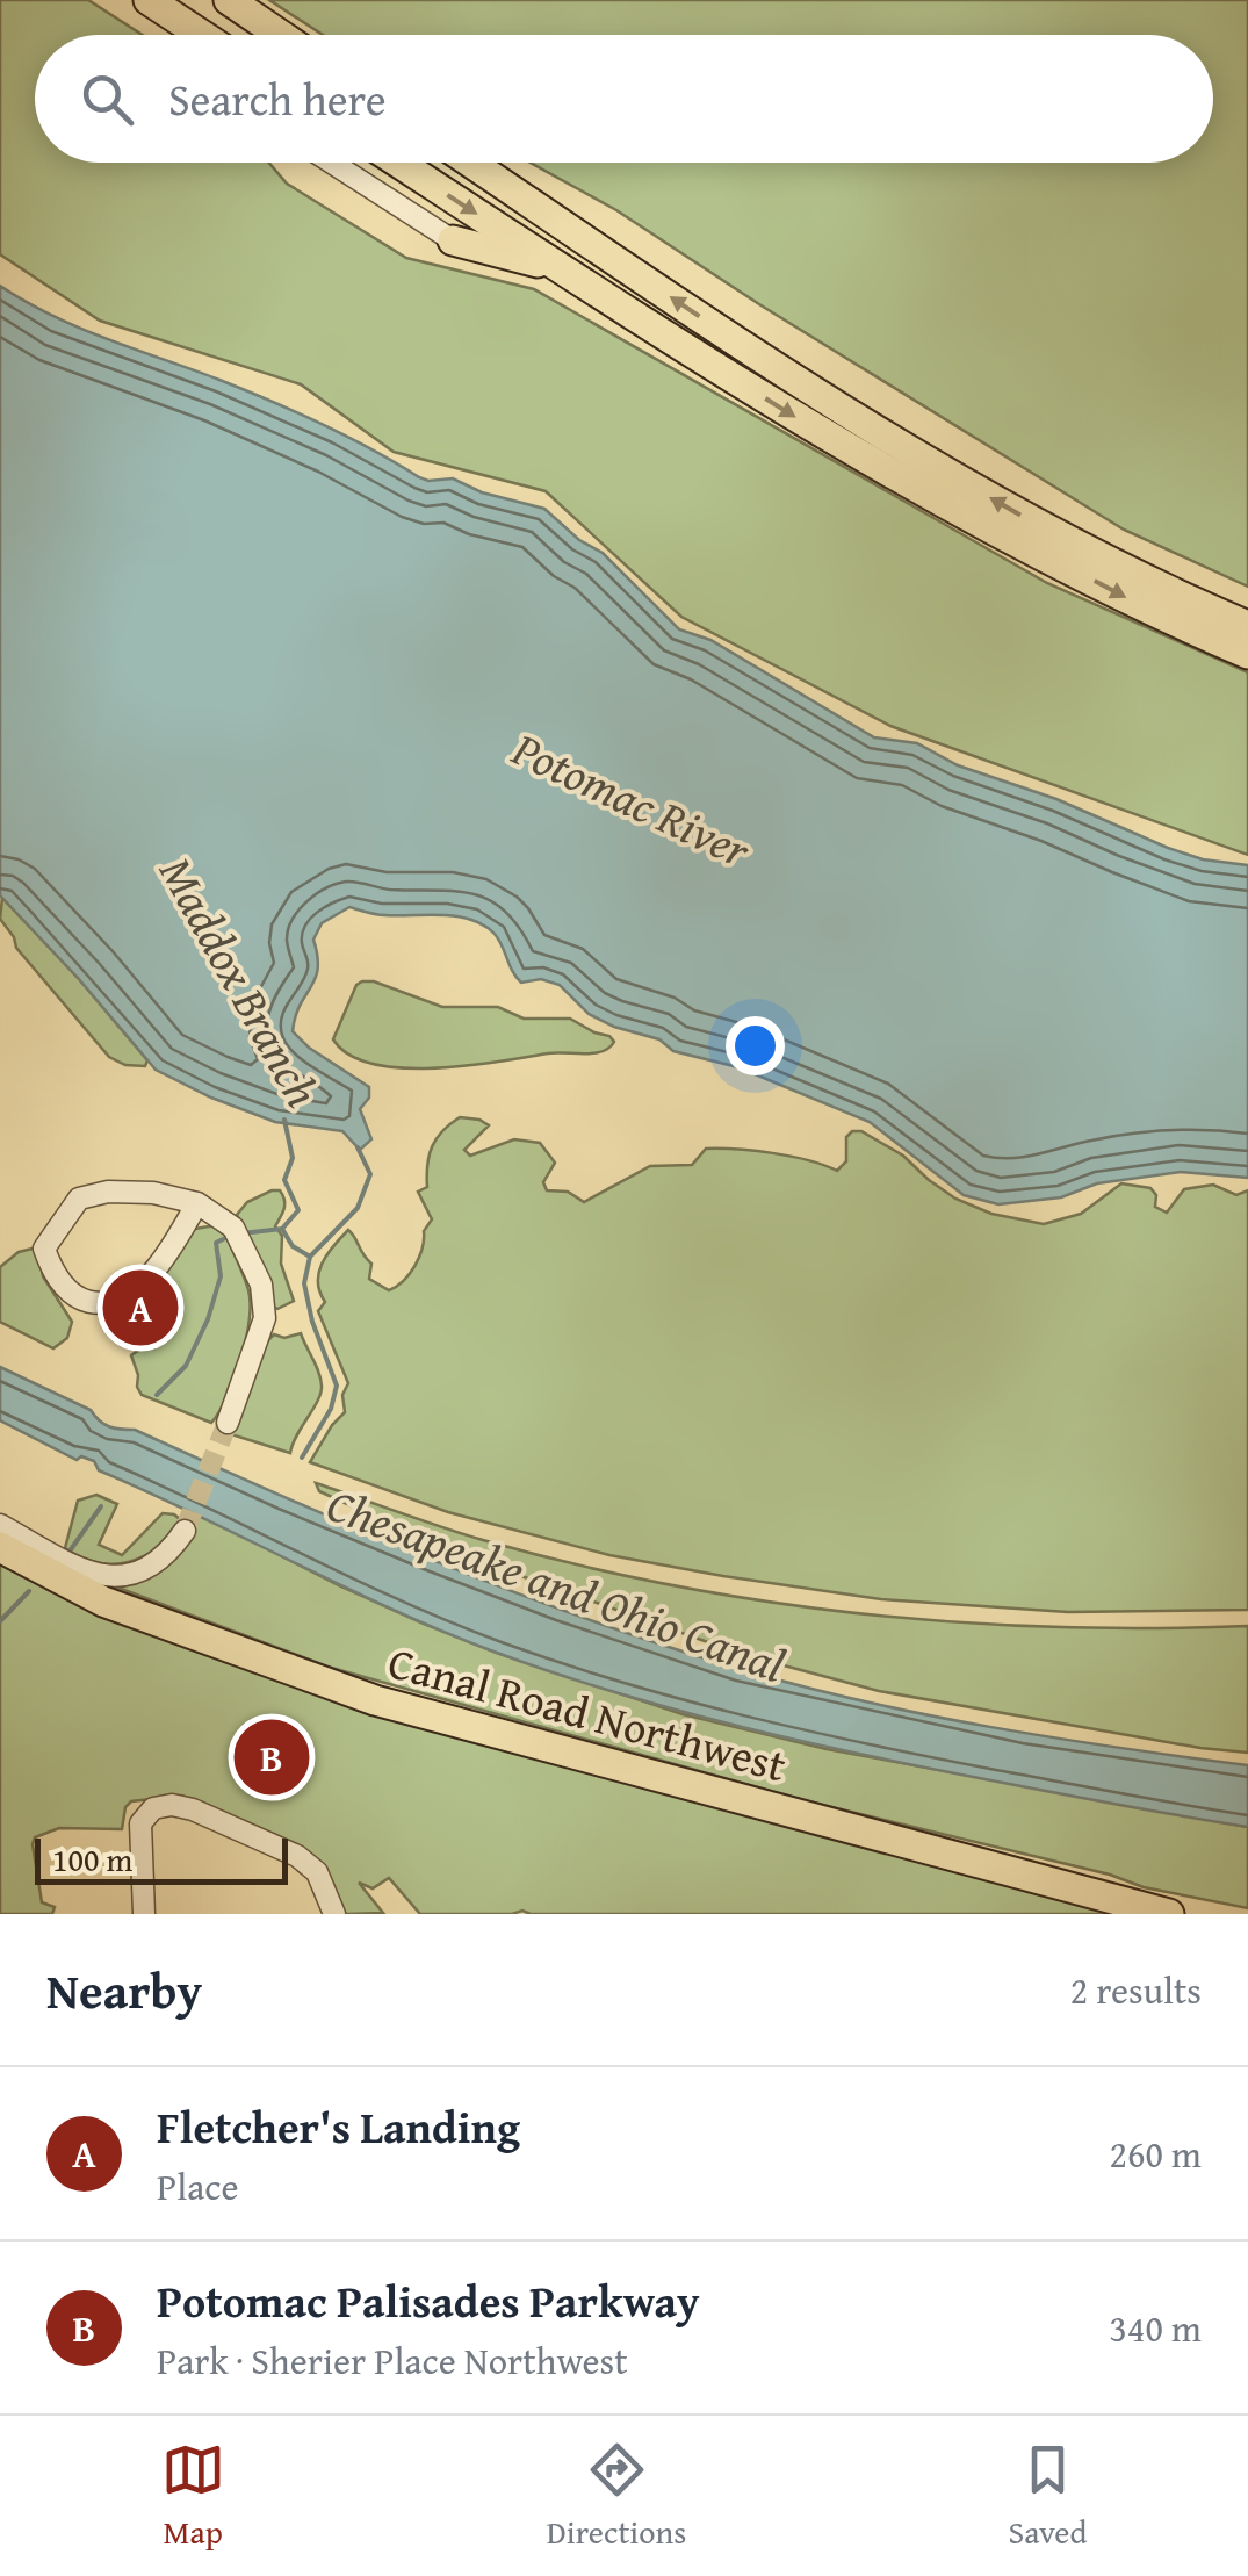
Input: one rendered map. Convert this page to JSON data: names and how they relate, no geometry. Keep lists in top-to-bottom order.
{
  "streets": {
    "highway": ["Canal Road Northwest"]
  },
  "water": ["Potomac River", "Maddox Branch", "Chesapeake and Ohio Canal"],
  "scale_bar": "100 m",
  "page": {
    "search": "Search here",
    "pins": ["A", "B"],
    "scale": "100 m",
    "heading": ["Nearby", "2 results"],
    "list": [
      {
        "mark": "A",
        "name": "Fletcher's Landing",
        "note": "Place",
        "value": "260 m"
      },
      {
        "mark": "B",
        "name": "Potomac Palisades Parkway",
        "note": "Park · Sherier Place Northwest",
        "value": "340 m"
      }
    ],
    "nav": ["Map", "Directions", "Saved"]
  }
}
